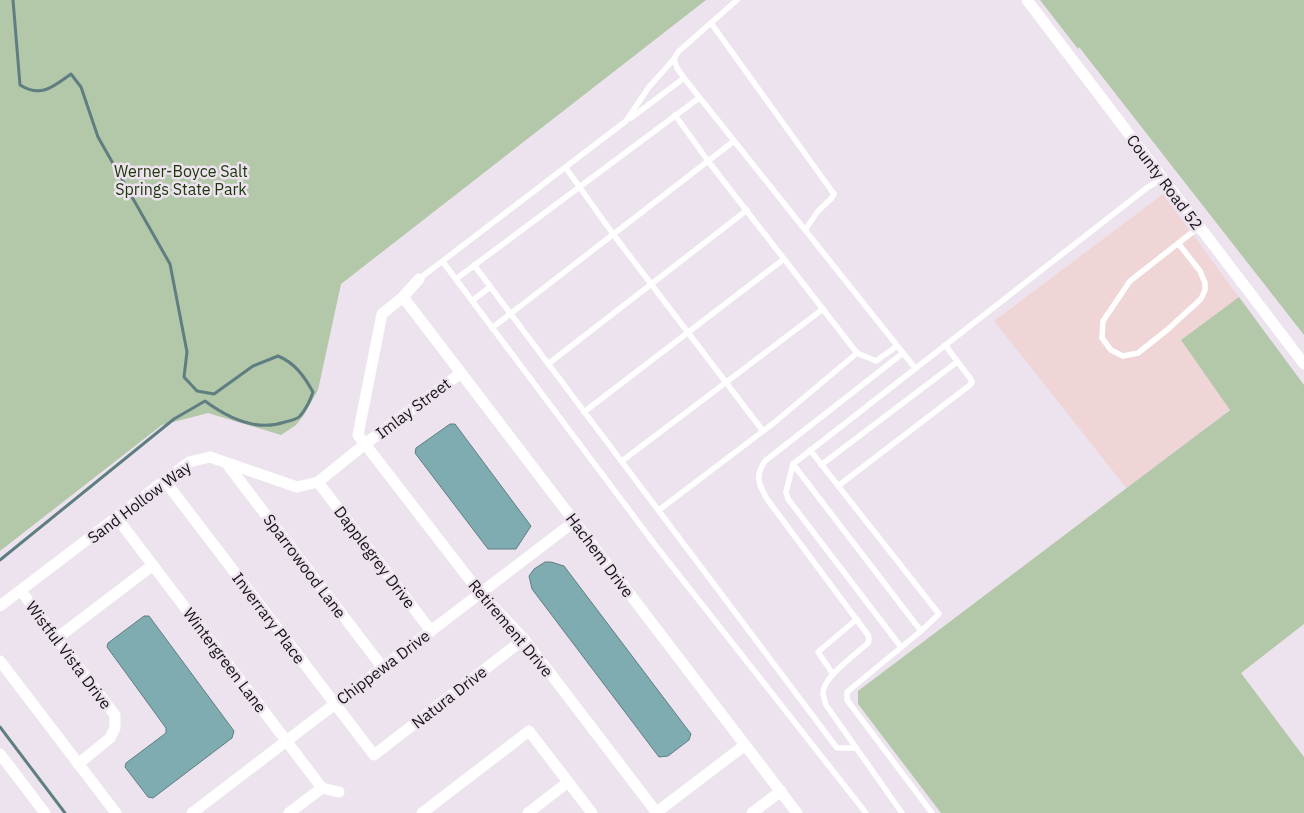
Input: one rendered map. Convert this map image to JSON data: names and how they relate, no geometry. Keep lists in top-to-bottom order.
{
  "streets": {
    "street": [
      "County Road 52",
      "Imlay Street",
      "Sand Hollow Way",
      "Hachem Drive",
      "Dapplegrey Drive",
      "Sparrowood Lane",
      "Inverrary Place",
      "Retirement Drive",
      "Wistful Vista Drive",
      "Wintergreen Lane",
      "Chippewa Drive",
      "Natura Drive"
    ]
  },
  "crossings": [
    ["Imlay Street", "Hachem Drive"],
    ["Imlay Street", "Retirement Drive"],
    ["Sand Hollow Way", "Dapplegrey Drive"],
    ["Sand Hollow Way", "Sparrowood Lane"],
    ["Sand Hollow Way", "Inverrary Place"],
    ["Sand Hollow Way", "Wistful Vista Drive"],
    ["Sand Hollow Way", "Wintergreen Lane"],
    ["Hachem Drive", "Chippewa Drive"],
    ["Dapplegrey Drive", "Chippewa Drive"],
    ["Sparrowood Lane", "Chippewa Drive"],
    ["Inverrary Place", "Chippewa Drive"],
    ["Inverrary Place", "Natura Drive"],
    ["Retirement Drive", "Chippewa Drive"],
    ["Retirement Drive", "Natura Drive"],
    ["Wintergreen Lane", "Chippewa Drive"]
  ],
  "parks": ["Werner-Boyce Salt Springs State Park"]
}
